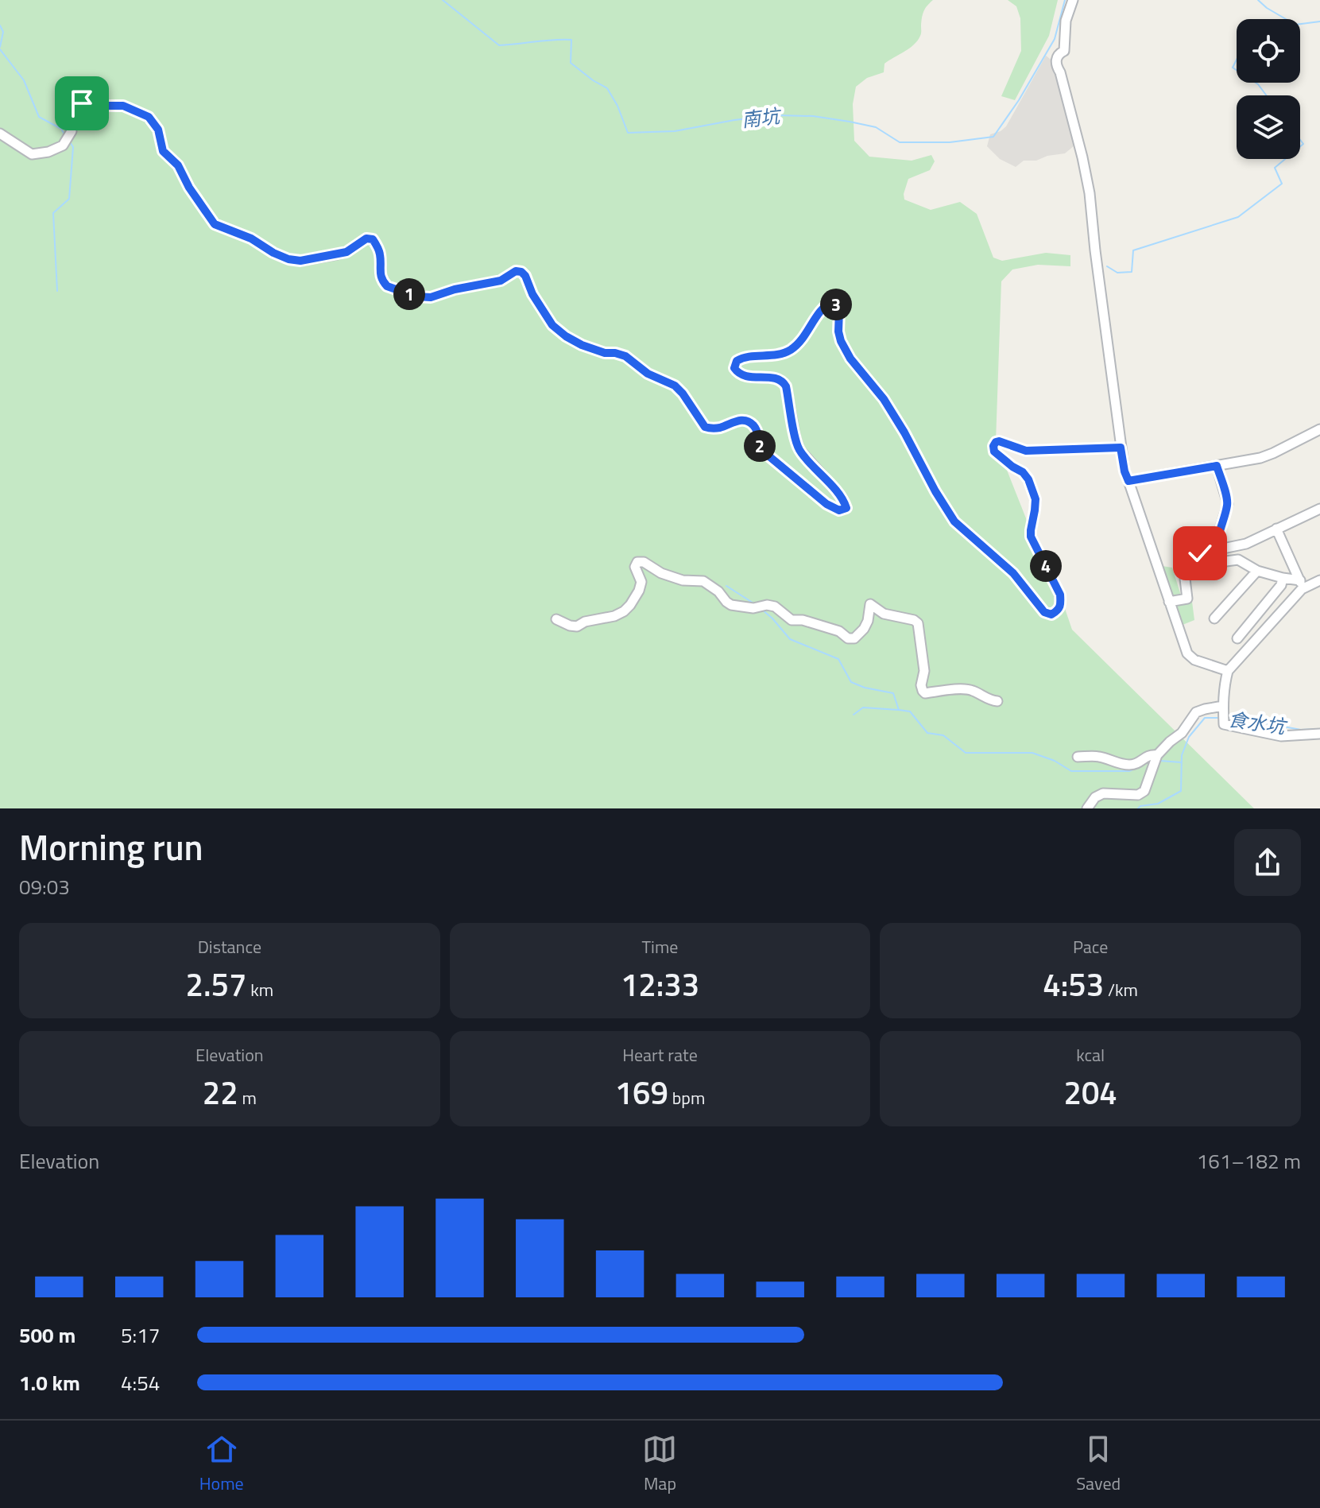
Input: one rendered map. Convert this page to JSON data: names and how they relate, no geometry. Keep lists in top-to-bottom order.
{
  "water": ["南坑", "食水坑"],
  "page": {
    "pins": [
      "1",
      "3",
      "2",
      "4"
    ],
    "heading": ["Morning run", "09:03"],
    "stats": [
      ["Distance", "2.57 km"],
      ["Time", "12:33"],
      ["Pace", "4:53 /km"],
      ["Elevation", "22 m"],
      ["Heart rate", "169 bpm"],
      ["kcal", "204"]
    ],
    "chart": ["Elevation", "161–182 m"],
    "list": [
      {
        "name": "500 m",
        "note": "5:17"
      },
      {
        "name": "1.0 km",
        "note": "4:54"
      }
    ],
    "tabs": ["Home", "Map", "Saved"]
  }
}
